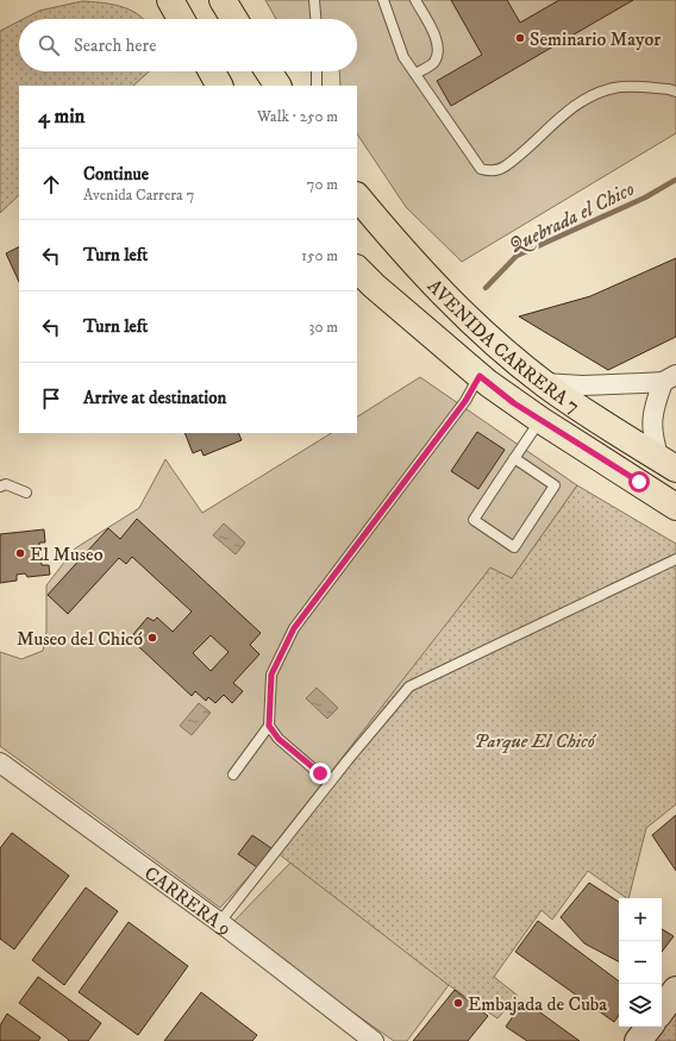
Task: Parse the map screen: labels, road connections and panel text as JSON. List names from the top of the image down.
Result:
{
  "streets": {
    "main road": ["AVENIDA CARRERA 7"],
    "street": ["CARRERA 9"]
  },
  "water": ["Quebrada el Chico"],
  "parks": ["Parque El Chicó"],
  "places": [
    "Seminario Mayor",
    "El Museo",
    "Museo del Chicó",
    "Embajada de Cuba"
  ],
  "page": {
    "search": "Search here",
    "heading": ["4 min", "Walk · 250 m"],
    "list": [
      ["Continue", "Avenida Carrera 7", "70 m"],
      ["Turn left", "150 m"],
      ["Turn left", "30 m"],
      "Arrive at destination"
    ],
    "map_buttons": ["+", "−"]
  }
}
